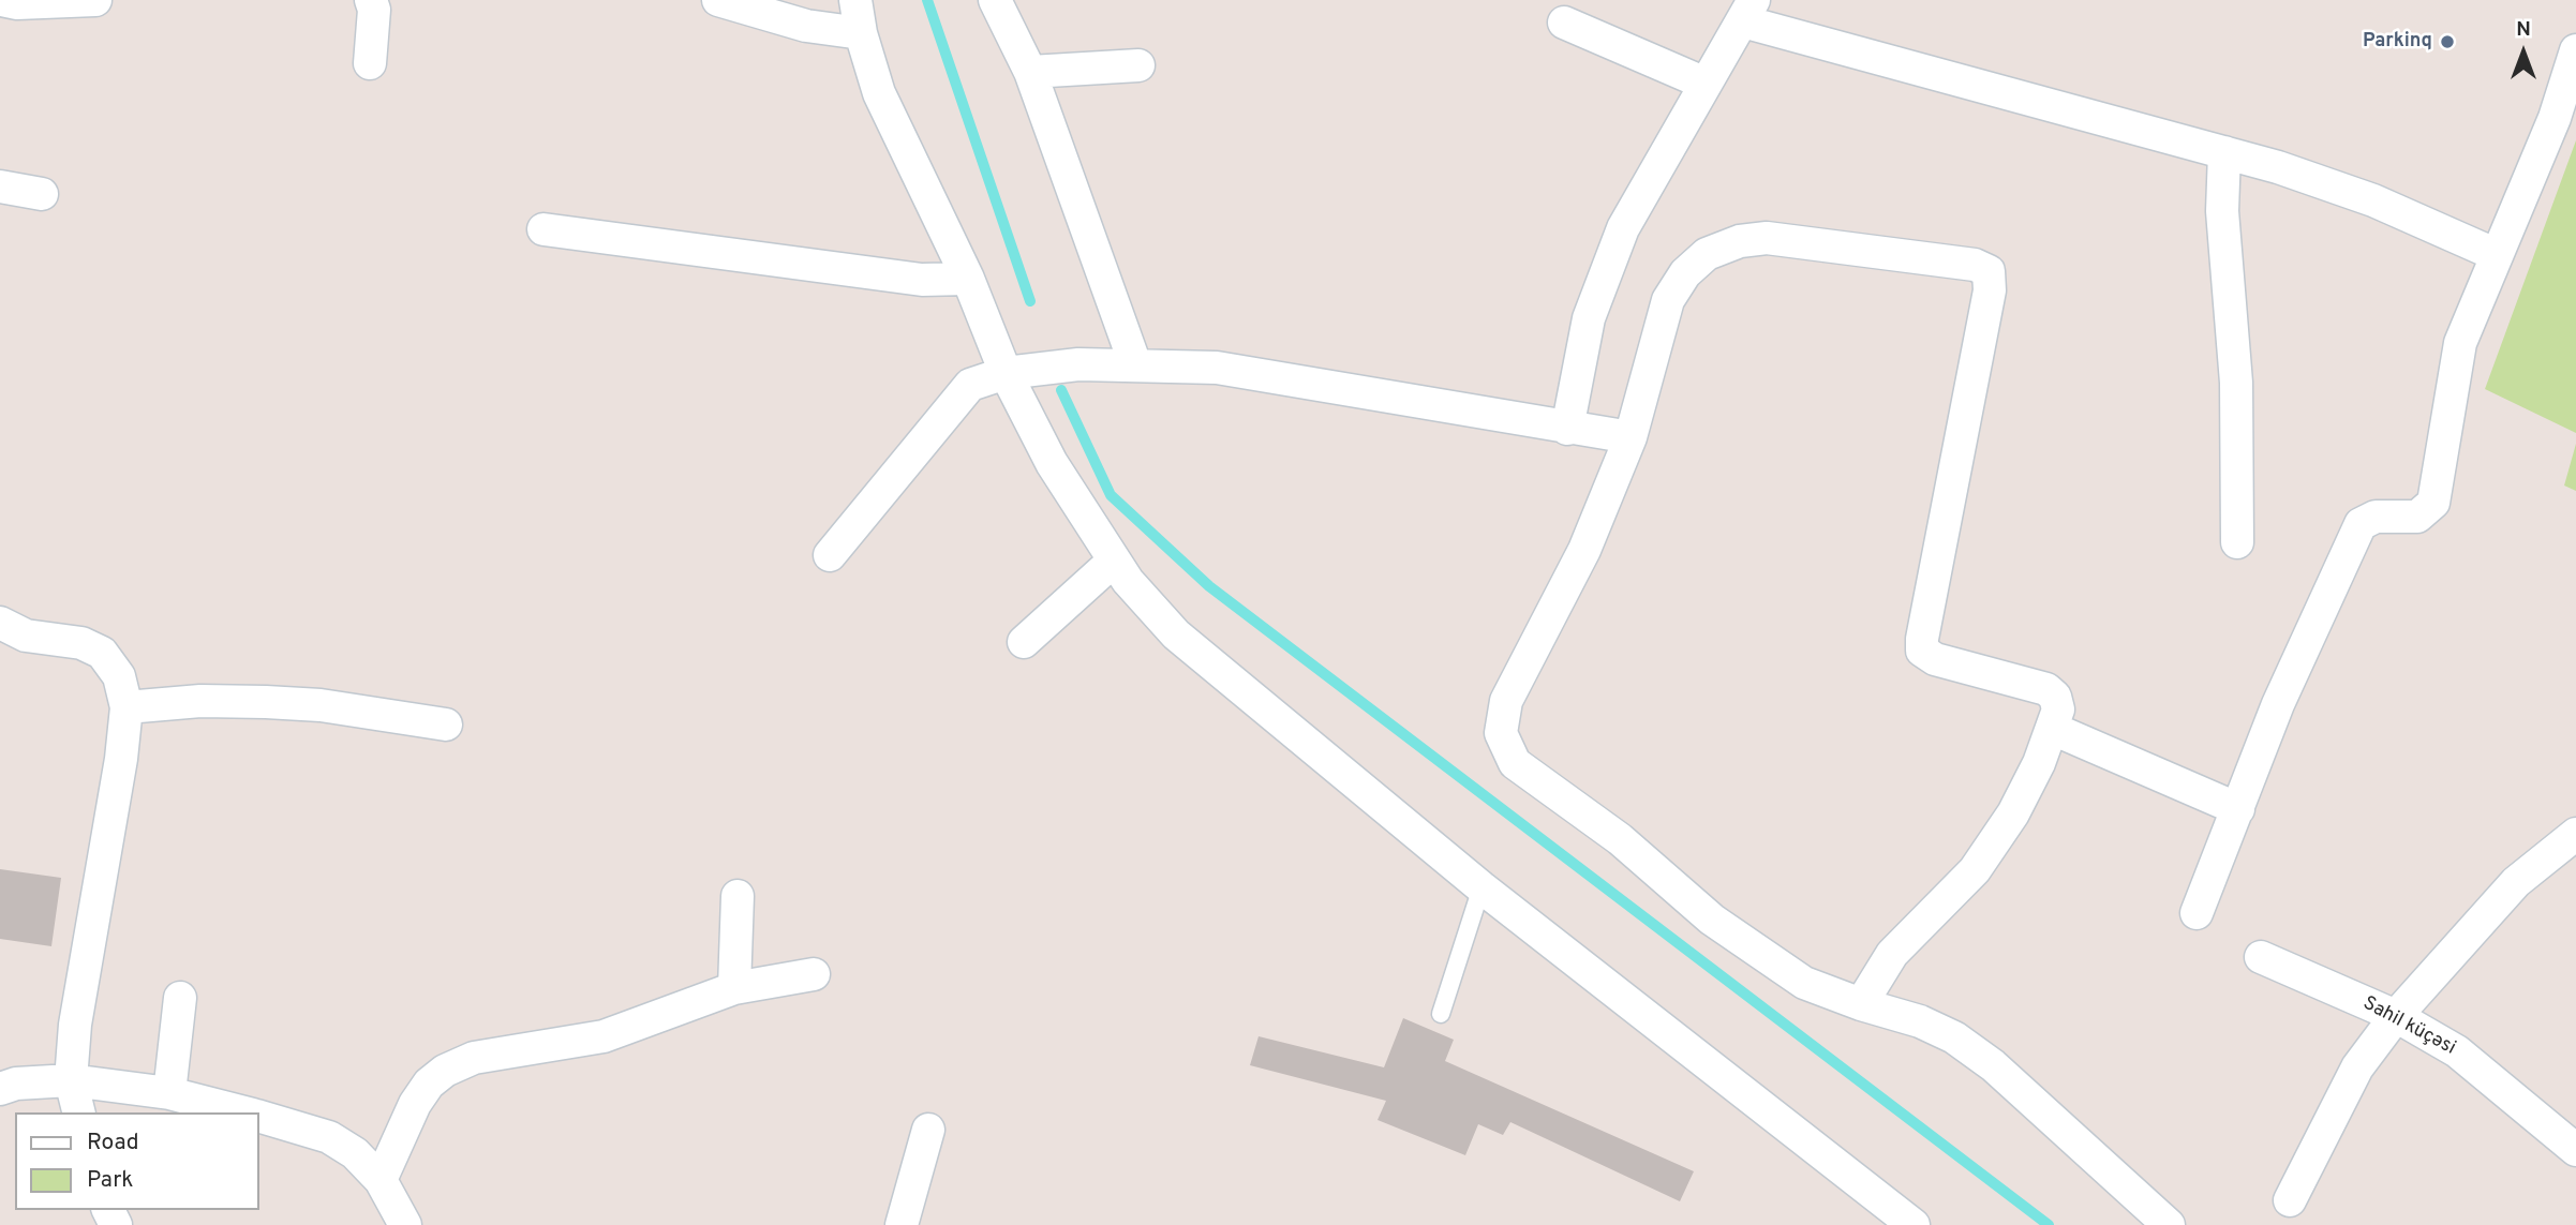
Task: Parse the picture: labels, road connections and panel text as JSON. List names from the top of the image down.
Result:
{
  "streets": {
    "street": ["Sahil küçəsi"]
  },
  "places": ["Parkinq"],
  "legend": ["Road", "Park"],
  "north": "top"
}
